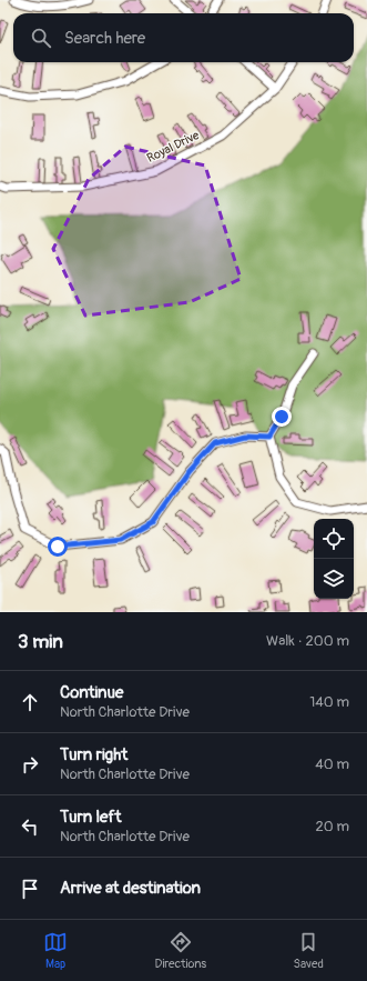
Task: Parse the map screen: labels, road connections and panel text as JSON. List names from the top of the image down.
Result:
{
  "streets": {
    "street": ["Royal Drive"]
  },
  "page": {
    "search": "Search here",
    "heading": ["3 min", "Walk · 200 m"],
    "list": [
      ["Continue", "North Charlotte Drive", "140 m"],
      ["Turn right", "North Charlotte Drive", "40 m"],
      ["Turn left", "North Charlotte Drive", "20 m"],
      "Arrive at destination"
    ],
    "nav": ["Map", "Directions", "Saved"]
  }
}
